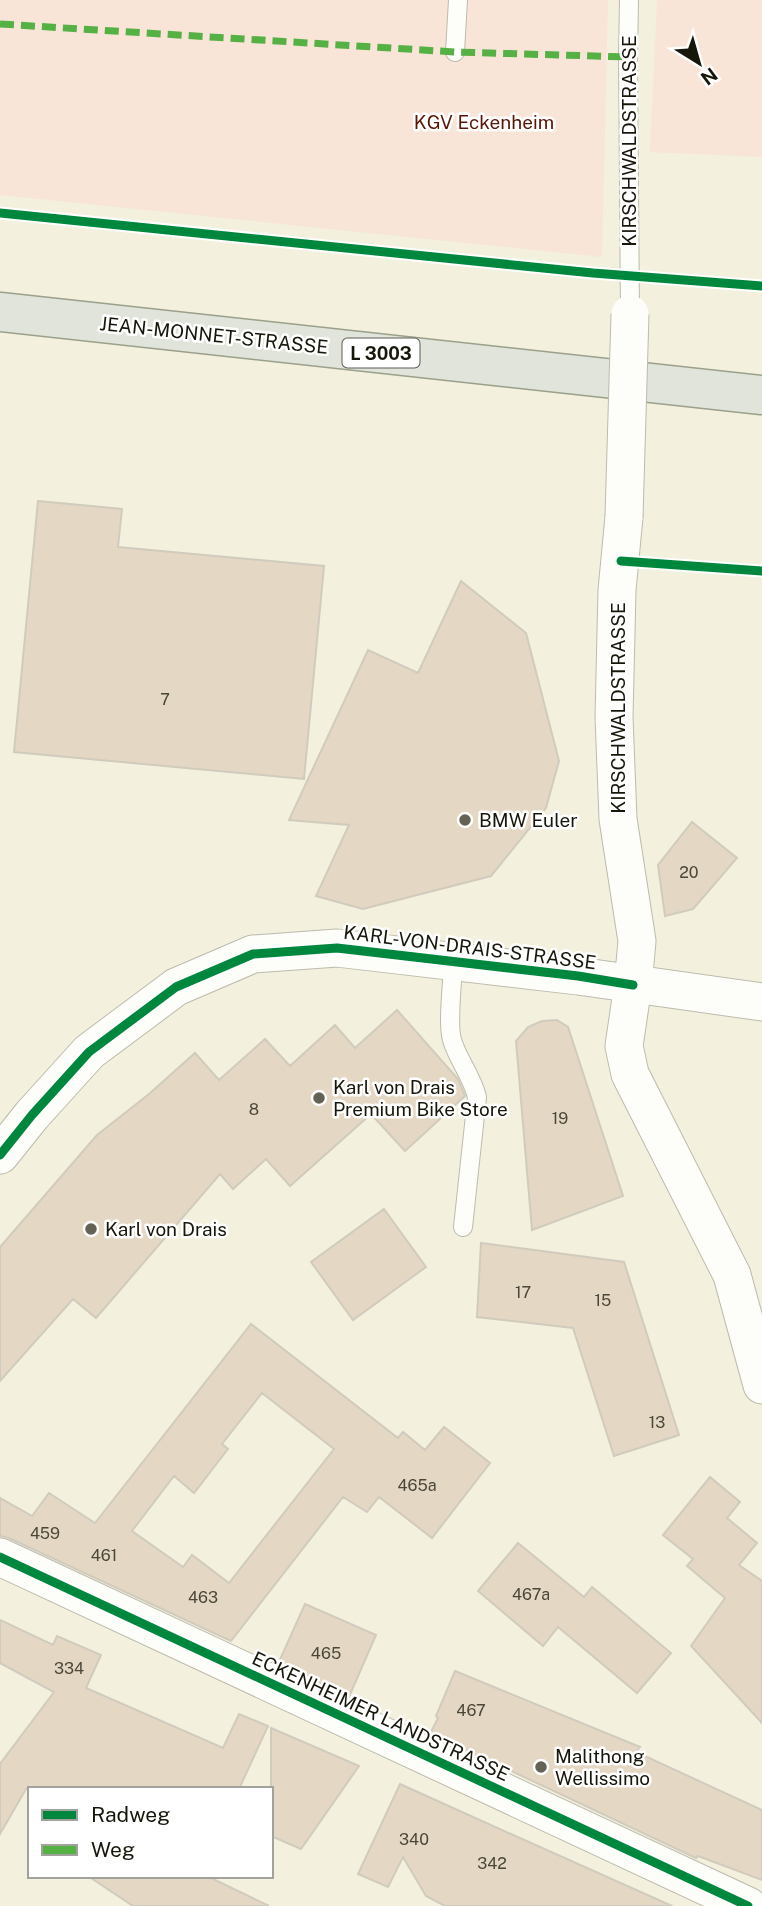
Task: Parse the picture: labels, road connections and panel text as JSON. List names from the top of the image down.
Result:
{
  "streets": {
    "main road": ["JEAN-MONNET-STRASSE", "L 3003"],
    "street": ["KIRSCHWALDSTRASSE", "KARL-VON-DRAIS-STRASSE", "ECKENHEIMER LANDSTRASSE"]
  },
  "crossings": [
    ["KIRSCHWALDSTRASSE", "KARL-VON-DRAIS-STRASSE"]
  ],
  "parks": ["KGV Eckenheim"],
  "places": [
    "BMW Euler",
    "Karl von Drais Premium Bike Store",
    "Karl von Drais",
    "Malithong Wellissimo"
  ],
  "house_numbers": [
    "7",
    "20",
    "8",
    "19",
    "17",
    "15",
    "13",
    "465a",
    "459",
    "461",
    "467a",
    "463",
    "465",
    "334",
    "467",
    "340",
    "342"
  ],
  "legend": ["Radweg", "Weg"],
  "north": "bottom right"
}
